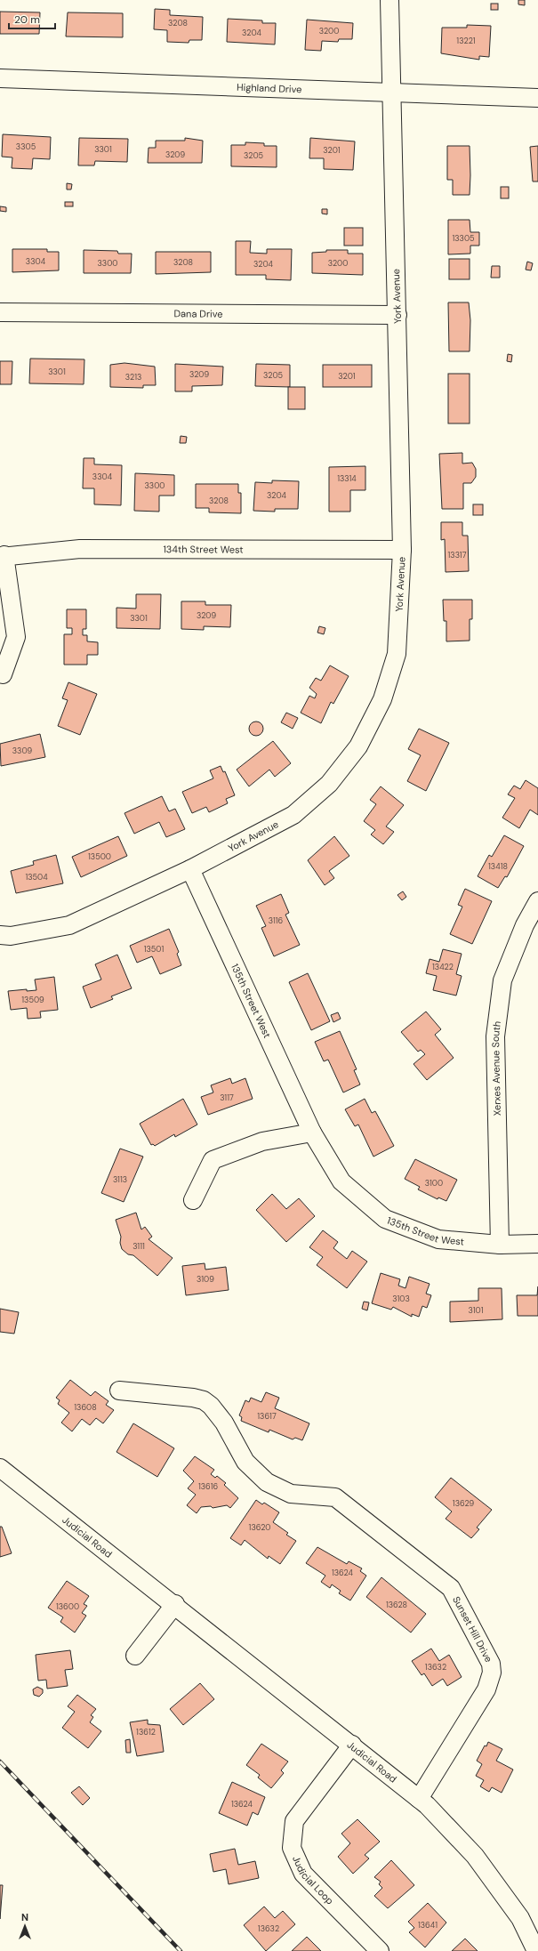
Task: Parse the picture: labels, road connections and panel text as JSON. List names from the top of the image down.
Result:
{
  "streets": {
    "street": [
      "Highland Drive",
      "York Avenue",
      "Dana Drive",
      "134th Street West",
      "135th Street West",
      "Xerxes Avenue South",
      "Judicial Road",
      "Sunset Hill Drive",
      "Judicial Loop"
    ]
  },
  "crossings": [
    ["Highland Drive", "York Avenue"],
    ["York Avenue", "Dana Drive"],
    ["York Avenue", "134th Street West"],
    ["York Avenue", "135th Street West"],
    ["135th Street West", "Xerxes Avenue South"],
    ["Judicial Road", "Sunset Hill Drive"],
    ["Judicial Road", "Judicial Loop"]
  ],
  "house_numbers": [
    "3208",
    "3200",
    "3204",
    "13221",
    "3305",
    "3301",
    "3201",
    "3209",
    "3205",
    "13305",
    "3304",
    "3208",
    "3300",
    "3200",
    "3204",
    "3301",
    "3209",
    "3205",
    "3201",
    "3213",
    "3304",
    "13314",
    "3300",
    "3204",
    "3208",
    "13317",
    "3209",
    "3301",
    "3309",
    "13500",
    "13418",
    "13504",
    "3116",
    "13501",
    "13422",
    "13509",
    "3117",
    "3113",
    "3100",
    "3111",
    "3109",
    "3103",
    "3101",
    "13608",
    "13617",
    "13616",
    "13629",
    "13620",
    "13624",
    "13628",
    "13600",
    "13632",
    "13612",
    "13624",
    "13641",
    "13632"
  ],
  "scale_bar": "20 m",
  "north": "top"
}
